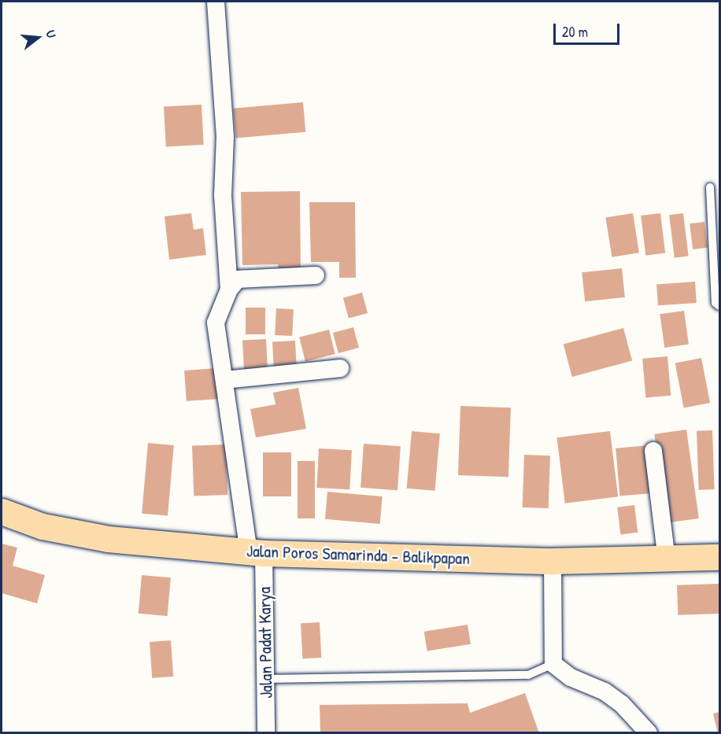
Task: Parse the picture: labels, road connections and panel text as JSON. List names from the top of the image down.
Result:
{
  "streets": {
    "highway": ["Jalan Poros Samarinda - Balikpapan"],
    "street": ["Jalan Padat Karya"]
  },
  "crossings": [
    ["Jalan Poros Samarinda - Balikpapan", "Jalan Padat Karya"]
  ],
  "scale_bar": "20 m",
  "north": "right"
}
